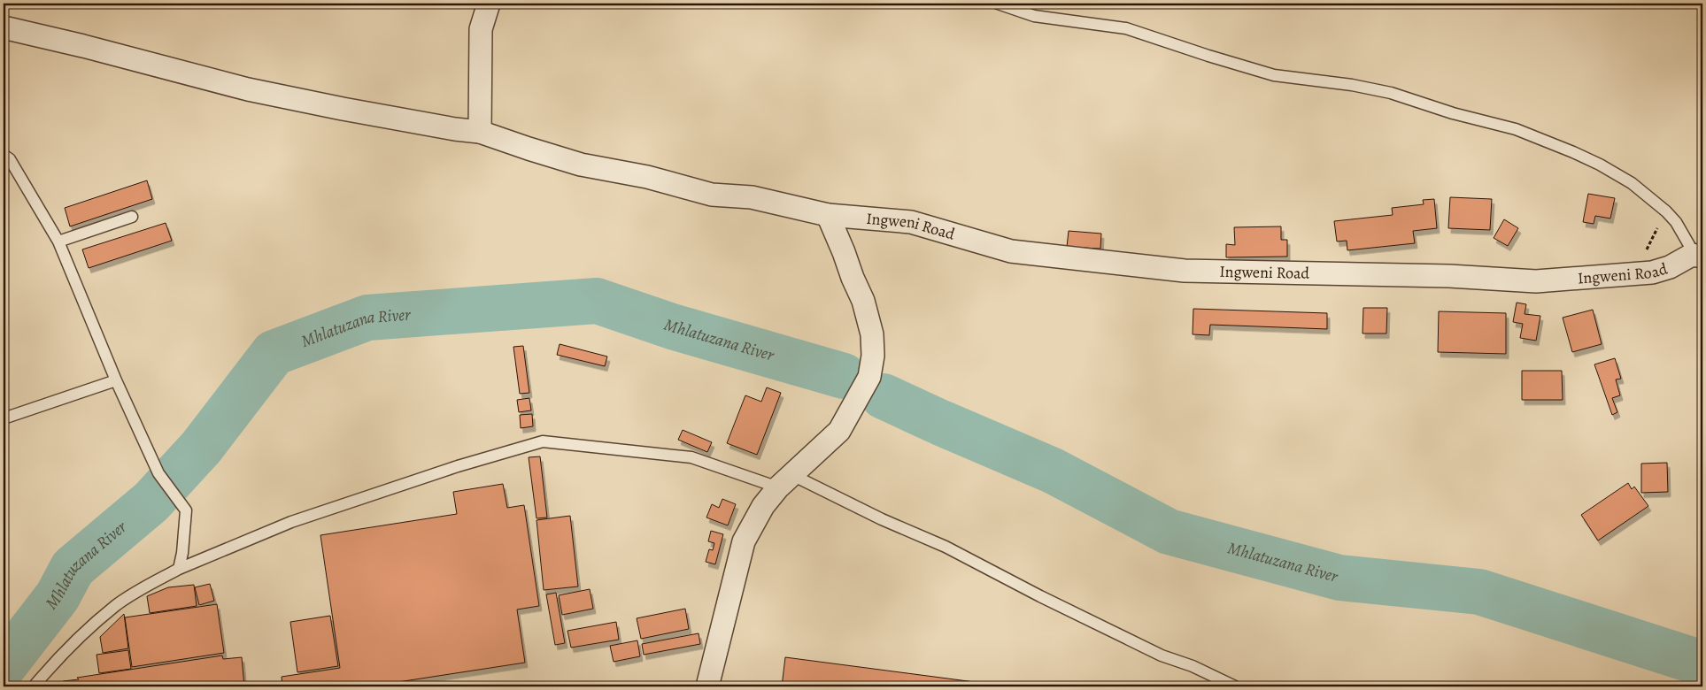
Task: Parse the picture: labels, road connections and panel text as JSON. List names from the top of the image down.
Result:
{
  "streets": {
    "street": ["Ingweni Road"]
  },
  "water": ["Mhlatuzana River"]
}
